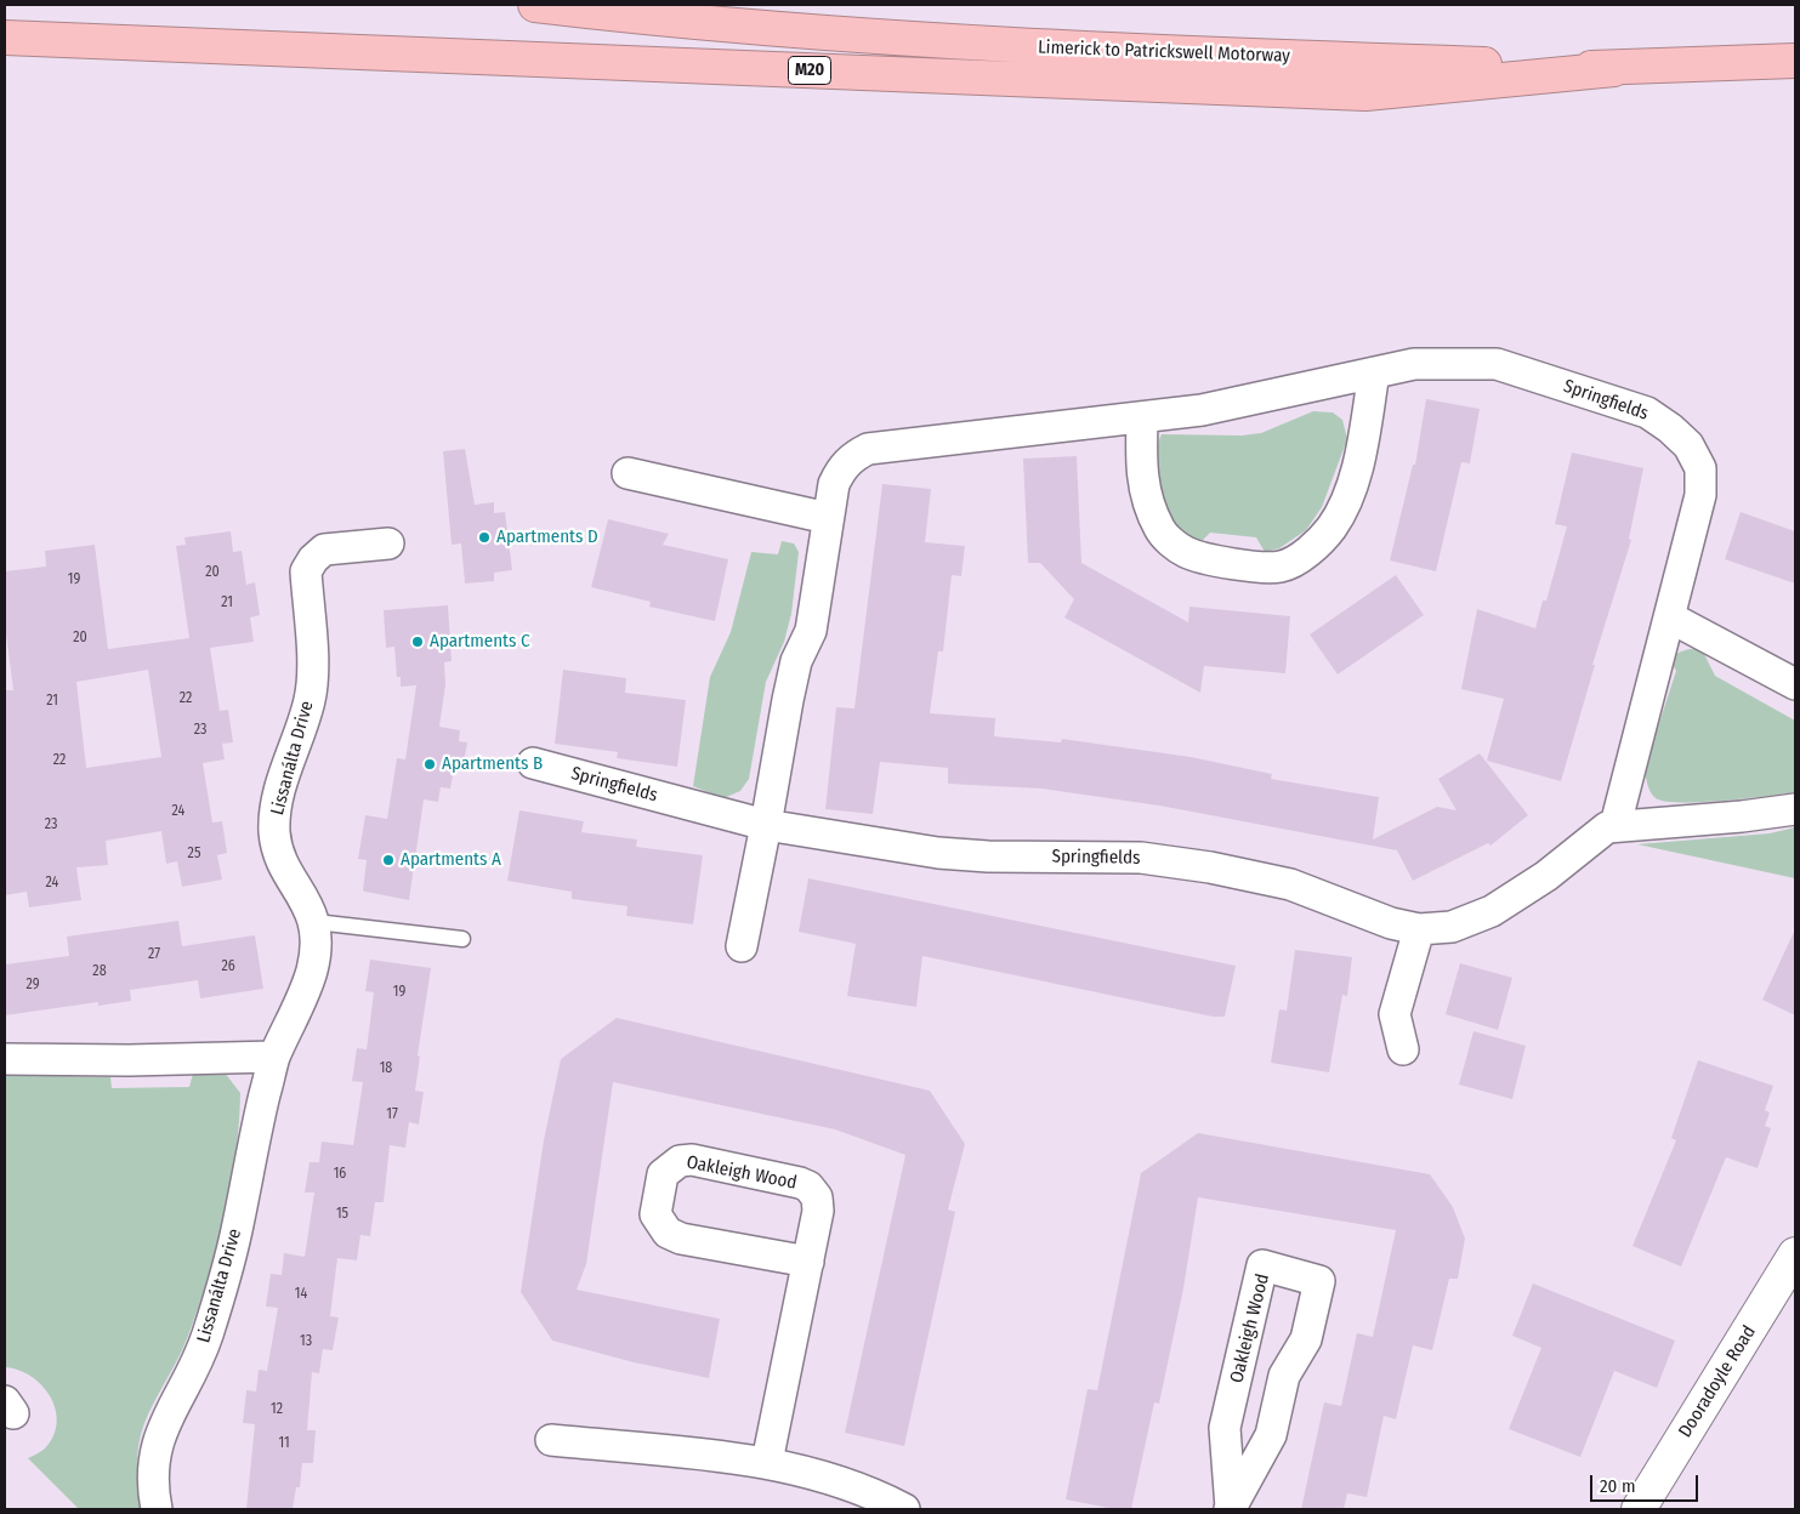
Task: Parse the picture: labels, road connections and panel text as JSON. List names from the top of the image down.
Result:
{
  "streets": {
    "highway": ["Limerick to Patrickswell Motorway", "M20"],
    "street": [
      "Springfields",
      "Lissanálta Drive",
      "Oakleigh Wood",
      "Dooradoyle Road"
    ]
  },
  "crossings": [
    ["Limerick to Patrickswell Motorway", "M20"]
  ],
  "places": [
    "Apartments D",
    "Apartments C",
    "Apartments B",
    "Apartments A"
  ],
  "house_numbers": [
    "20",
    "19",
    "21",
    "20",
    "22",
    "21",
    "23",
    "22",
    "24",
    "23",
    "25",
    "24",
    "27",
    "26",
    "28",
    "29",
    "19",
    "18",
    "17",
    "16",
    "15",
    "14",
    "13",
    "12",
    "11"
  ],
  "scale_bar": "20 m"
}
